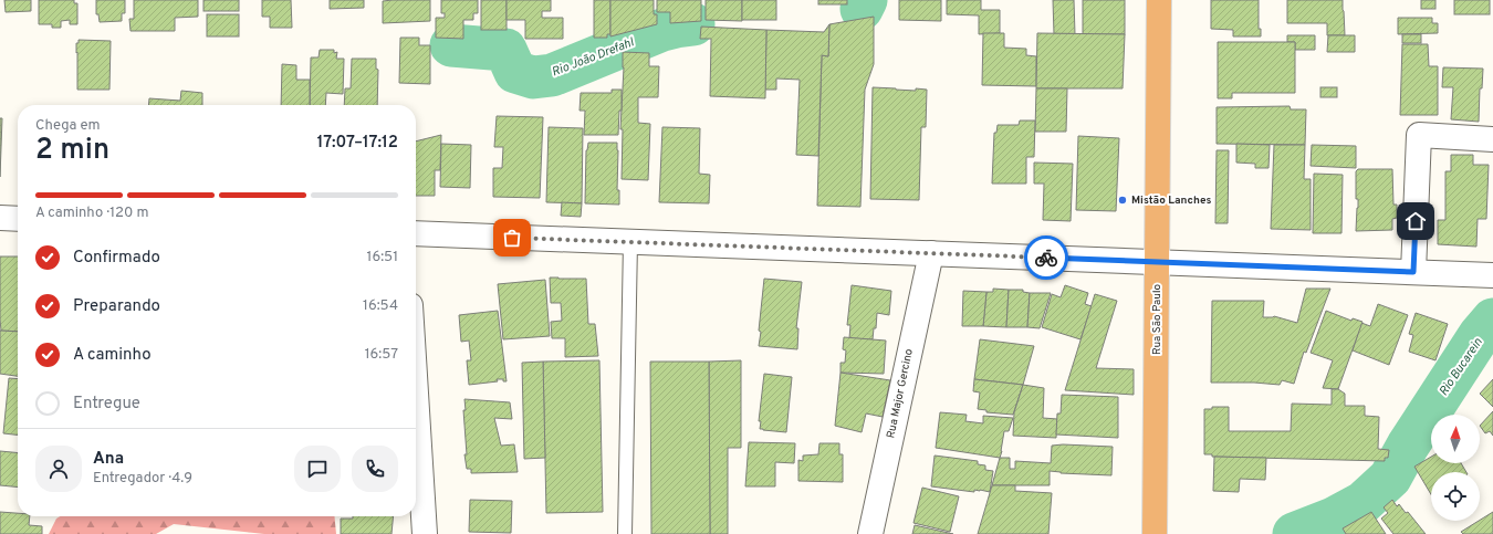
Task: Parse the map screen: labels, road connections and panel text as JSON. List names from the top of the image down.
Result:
{
  "streets": {
    "main road": ["Rua São Paulo"],
    "street": ["Rua Major Gercino"]
  },
  "water": ["Rio João Drefahl", "Rio Bucarein"],
  "places": ["Mistão Lanches"],
  "north": "top",
  "page": {
    "heading": ["2 min", "Chega em", "17:07–17:12"],
    "panel": ["Ana", "Entregador · 4.9"],
    "bar": "A caminho · 120 m",
    "list": [
      ["Confirmado", "16:51"],
      ["Preparando", "16:54"],
      ["A caminho", "16:57"],
      "Entregue"
    ]
  }
}
